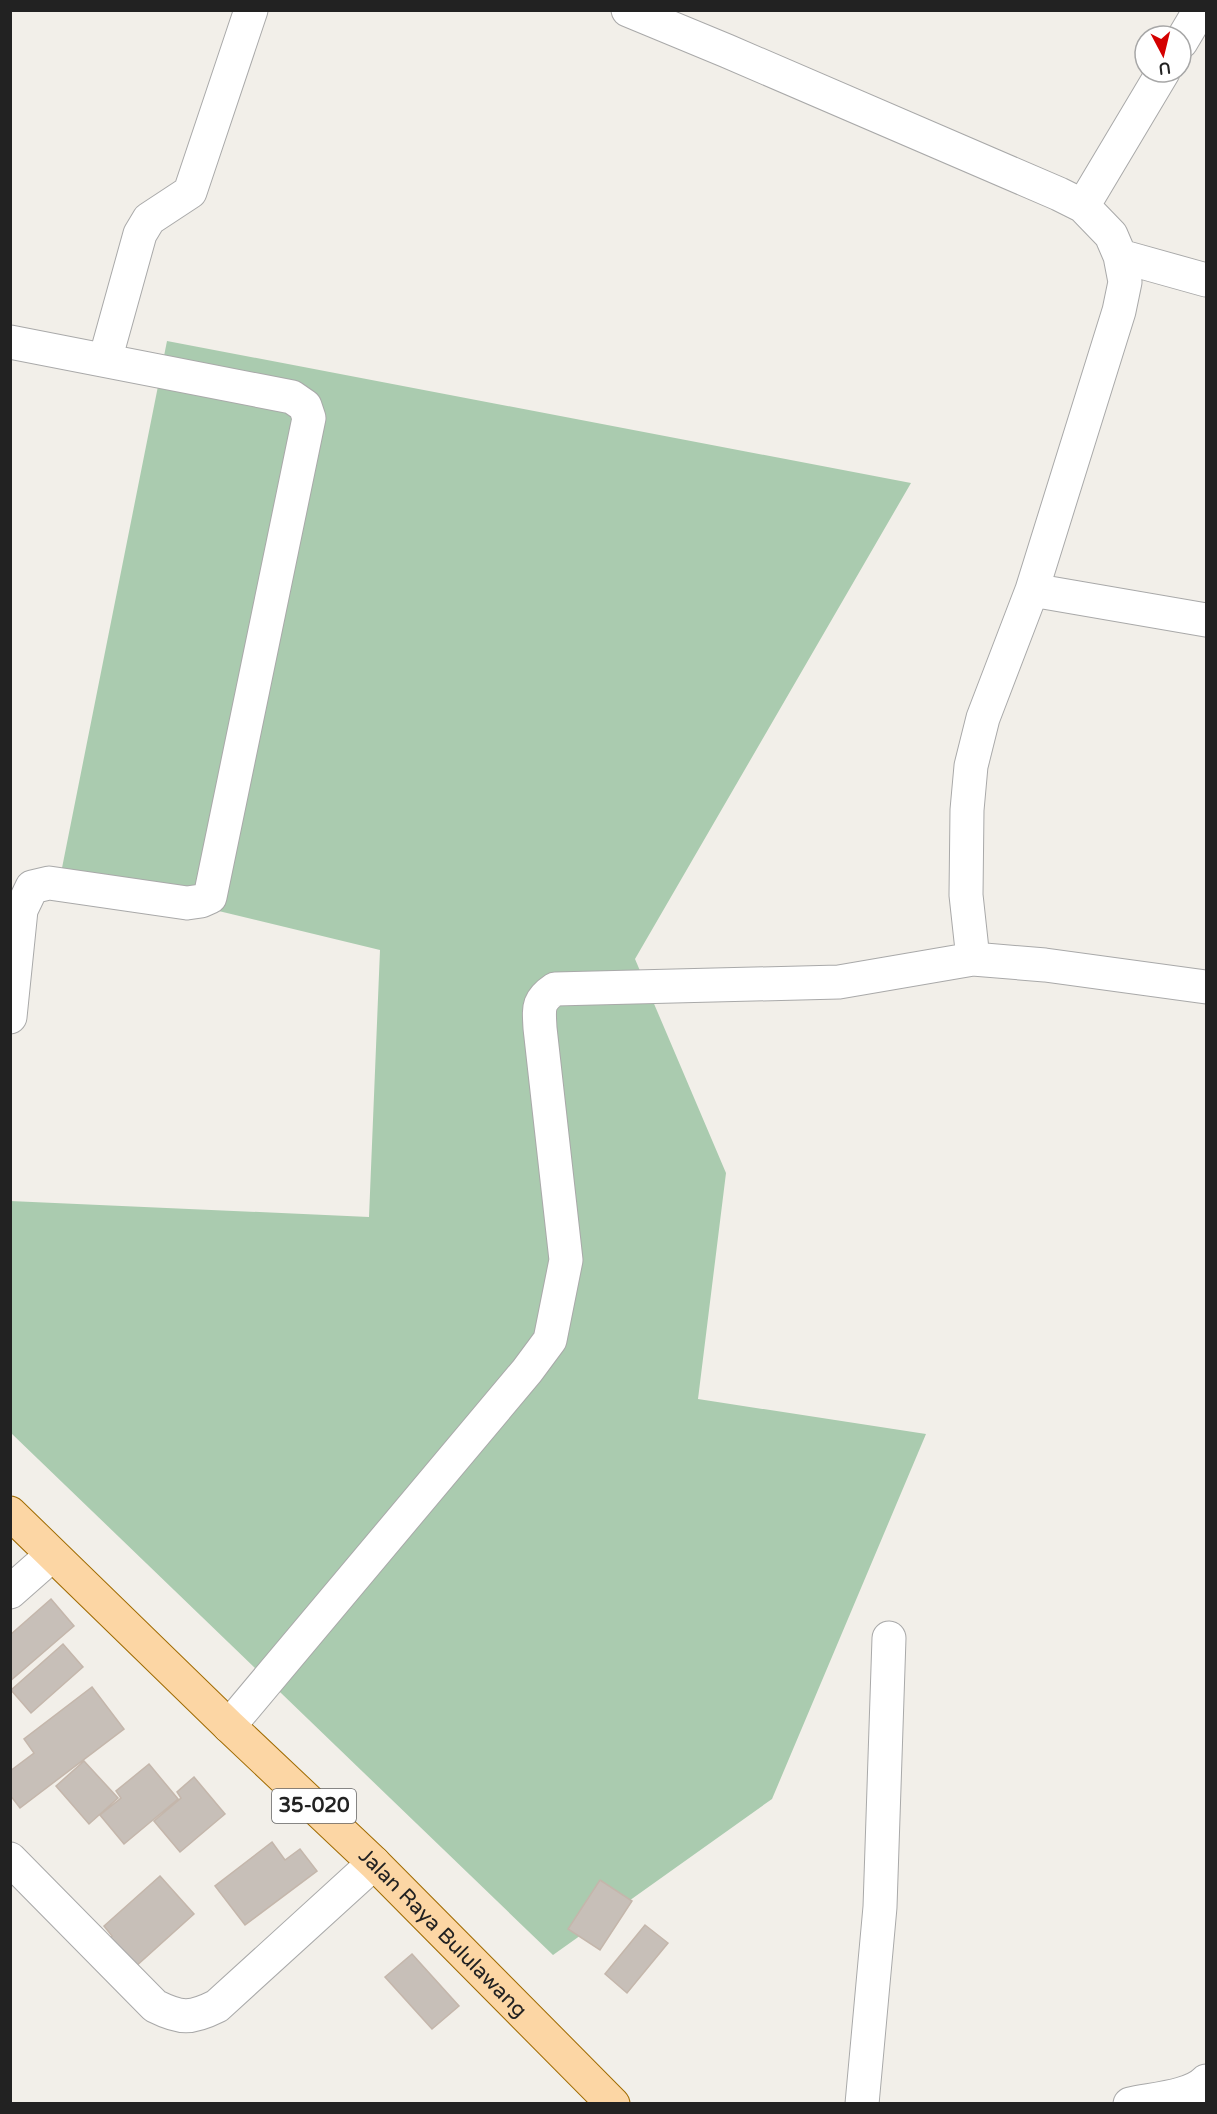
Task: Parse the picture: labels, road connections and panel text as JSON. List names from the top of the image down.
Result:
{
  "streets": {
    "main road": ["35-020", "Jalan Raya Bululawang"]
  },
  "north": "bottom"
}
